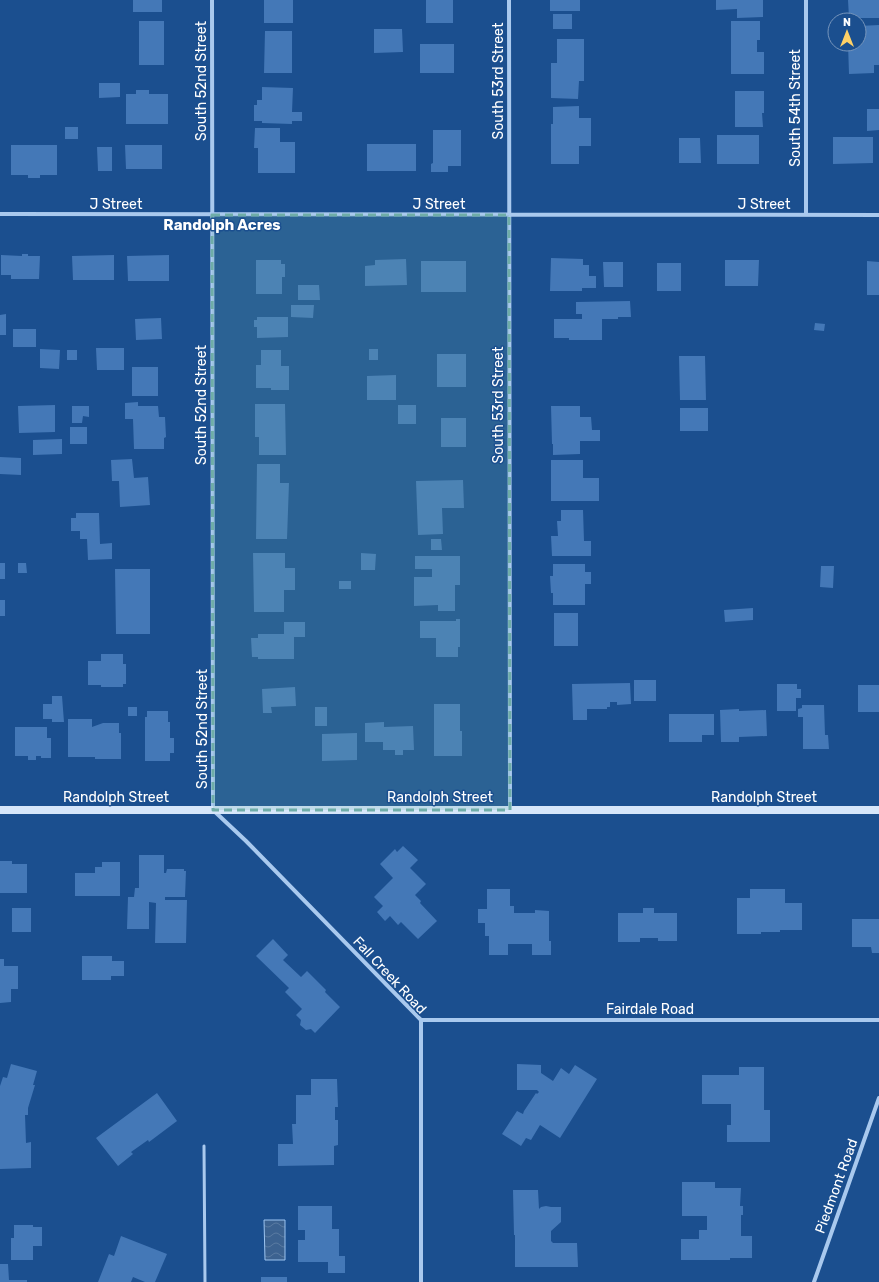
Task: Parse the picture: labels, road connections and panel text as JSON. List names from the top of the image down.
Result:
{
  "streets": {
    "main road": ["Randolph Street"],
    "street": [
      "South 52nd Street",
      "South 53rd Street",
      "South 54th Street",
      "J Street",
      "Fall Creek Road",
      "Fairdale Road",
      "Piedmont Road"
    ]
  },
  "crossings": [
    ["South 52nd Street", "J Street"],
    ["South 52nd Street", "Randolph Street"],
    ["South 52nd Street", "Fall Creek Road"],
    ["South 53rd Street", "J Street"],
    ["South 53rd Street", "Randolph Street"],
    ["South 54th Street", "J Street"],
    ["Randolph Street", "Fall Creek Road"],
    ["Fall Creek Road", "Fairdale Road"]
  ],
  "districts": ["Randolph Acres"],
  "north": "top"
}
